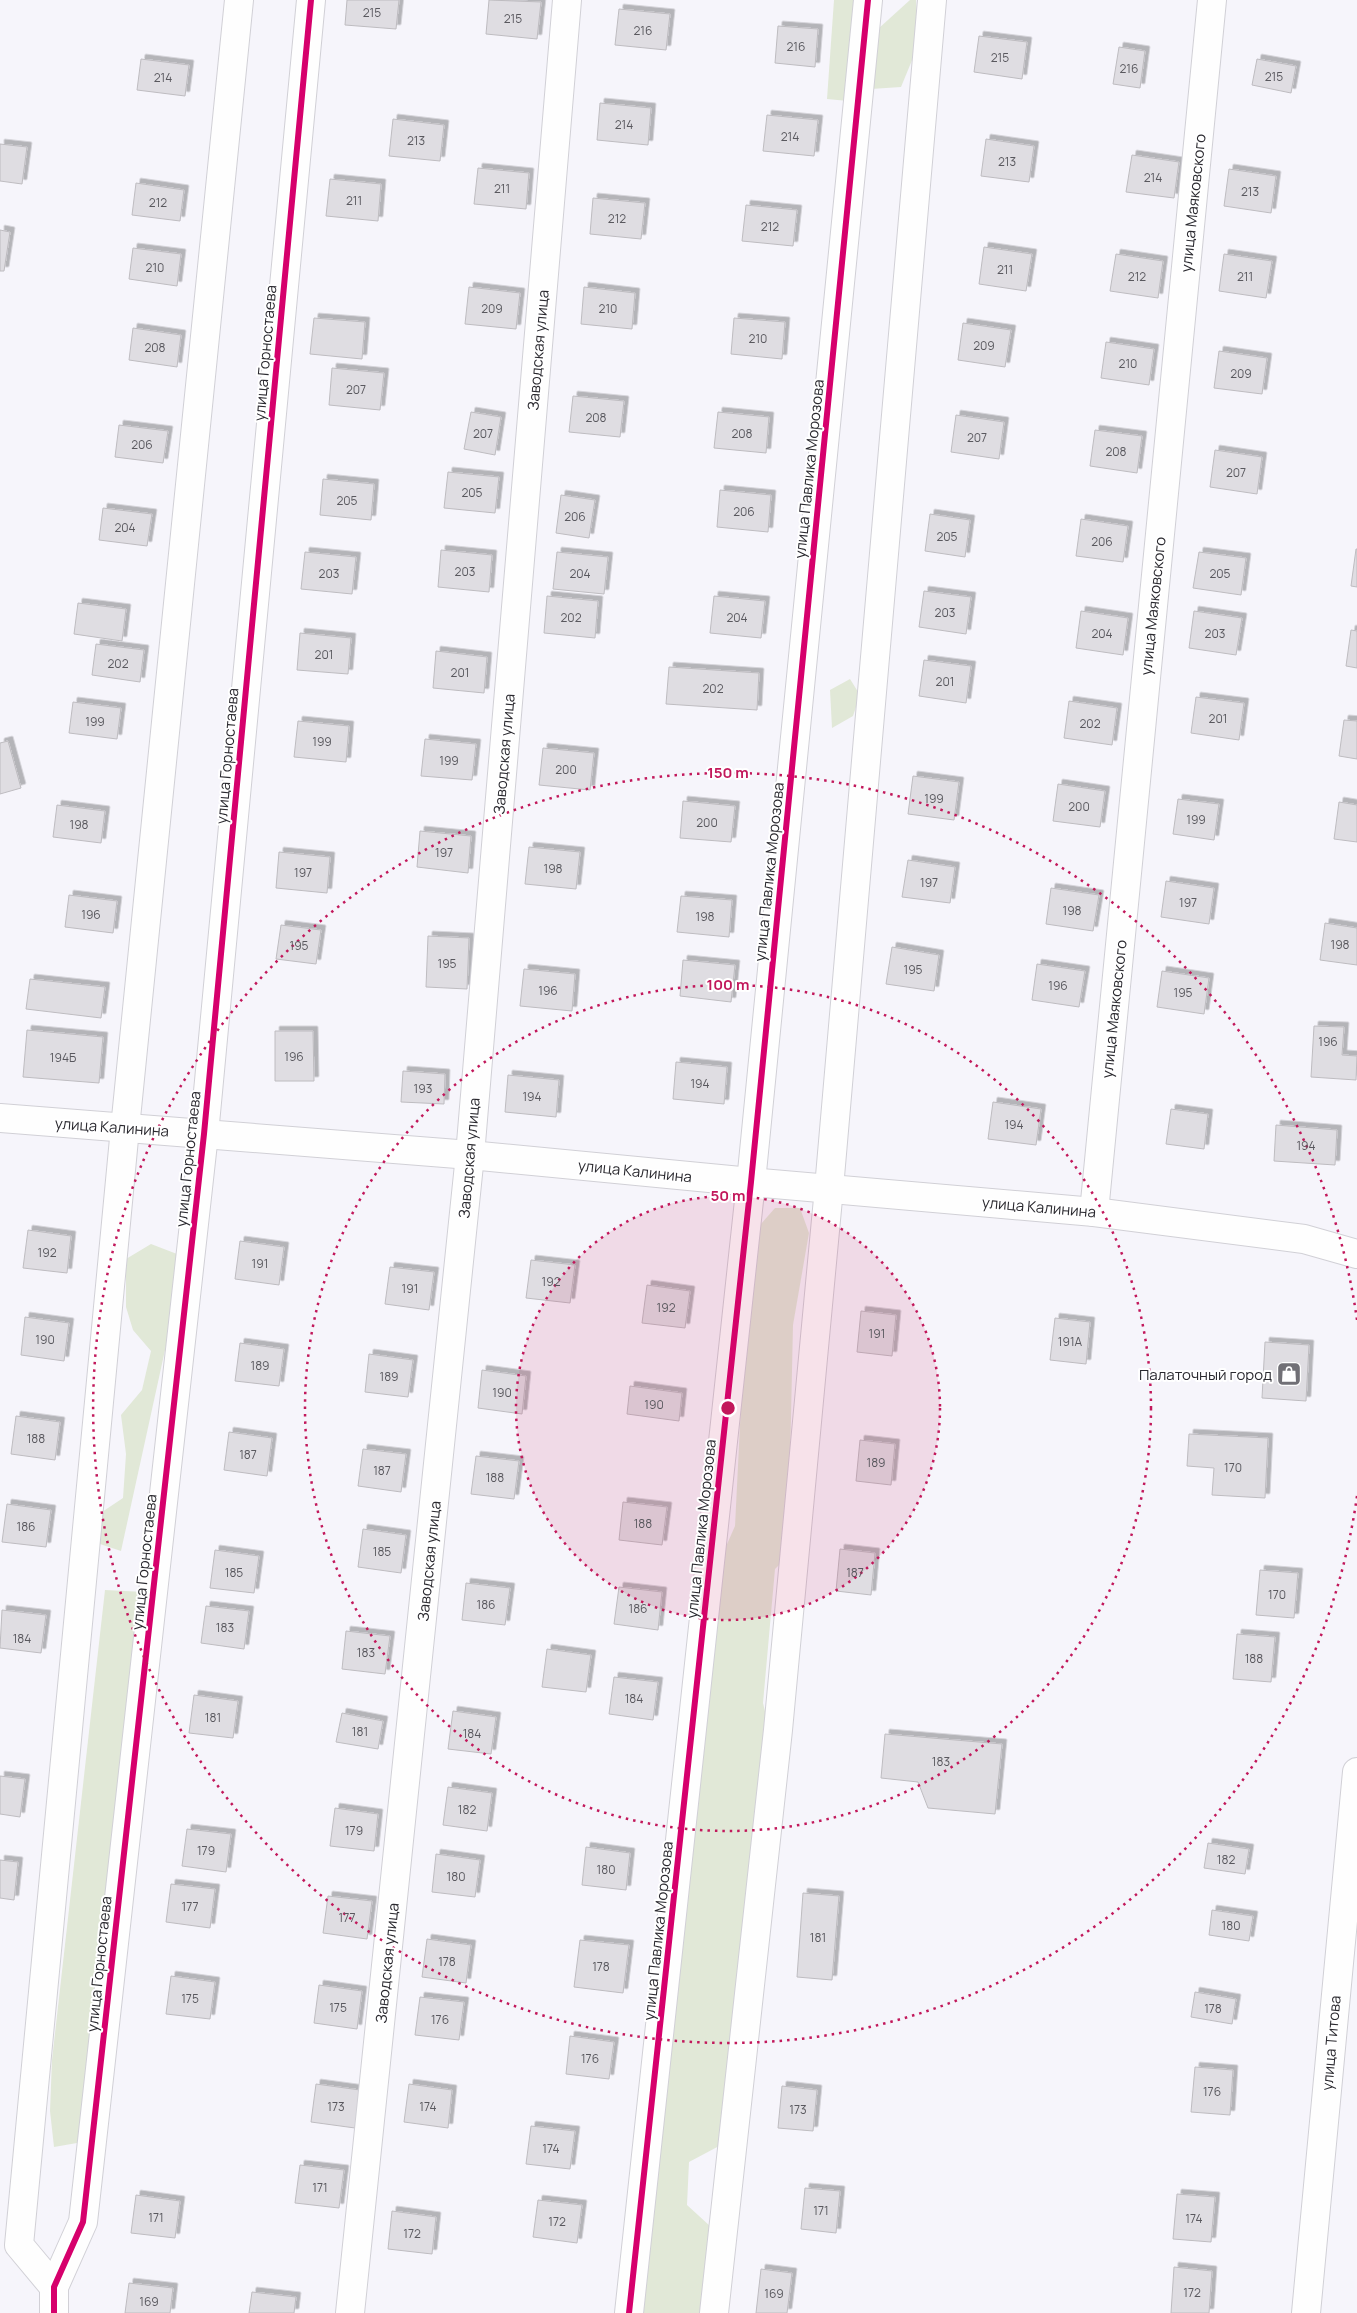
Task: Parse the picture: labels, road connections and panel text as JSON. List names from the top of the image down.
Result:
{
  "streets": {
    "street": [
      "улица Маяковского",
      "Заводская улица",
      "улица Горностаева",
      "улица Павлика Морозова",
      "улица Калинина",
      "улица Титова"
    ]
  },
  "crossings": [
    ["улица Маяковского", "улица Калинина"],
    ["Заводская улица", "улица Калинина"],
    ["улица Горностаева", "улица Калинина"],
    ["улица Павлика Морозова", "улица Калинина"]
  ],
  "places": {
    "shop": ["Палаточный город"]
  },
  "house_numbers": [
    "215",
    "215",
    "216",
    "216",
    "215",
    "216",
    "215",
    "214",
    "214",
    "214",
    "213",
    "213",
    "214",
    "211",
    "213",
    "211",
    "212",
    "212",
    "212",
    "210",
    "211",
    "212",
    "211",
    "209",
    "210",
    "210",
    "209",
    "208",
    "210",
    "209",
    "207",
    "208",
    "207",
    "208",
    "207",
    "206",
    "208",
    "207",
    "205",
    "205",
    "206",
    "206",
    "204",
    "205",
    "206",
    "203",
    "203",
    "204",
    "205",
    "203",
    "202",
    "204",
    "204",
    "203",
    "201",
    "202",
    "201",
    "201",
    "202",
    "201",
    "199",
    "202",
    "199",
    "199",
    "200",
    "199",
    "200",
    "199",
    "200",
    "198",
    "197",
    "198",
    "197",
    "197",
    "197",
    "198",
    "196",
    "198",
    "198",
    "195",
    "195",
    "195",
    "196",
    "196",
    "195",
    "196",
    "196",
    "194Б",
    "194",
    "193",
    "194",
    "194",
    "194",
    "192",
    "191",
    "192",
    "191",
    "192",
    "191",
    "190",
    "191А",
    "189",
    "189",
    "190",
    "190",
    "188",
    "187",
    "189",
    "170",
    "187",
    "188",
    "188",
    "186",
    "185",
    "185",
    "187",
    "170",
    "186",
    "186",
    "183",
    "184",
    "183",
    "188",
    "184",
    "181",
    "181",
    "184",
    "183",
    "182",
    "179",
    "179",
    "182",
    "180",
    "180",
    "177",
    "177",
    "180",
    "181",
    "178",
    "178",
    "175",
    "175",
    "178",
    "176",
    "176",
    "176",
    "173",
    "174",
    "173",
    "174",
    "171",
    "171",
    "171",
    "174",
    "172",
    "172",
    "172",
    "169",
    "169"
  ],
  "rings": ["150 m", "100 m", "50 m"]
}
